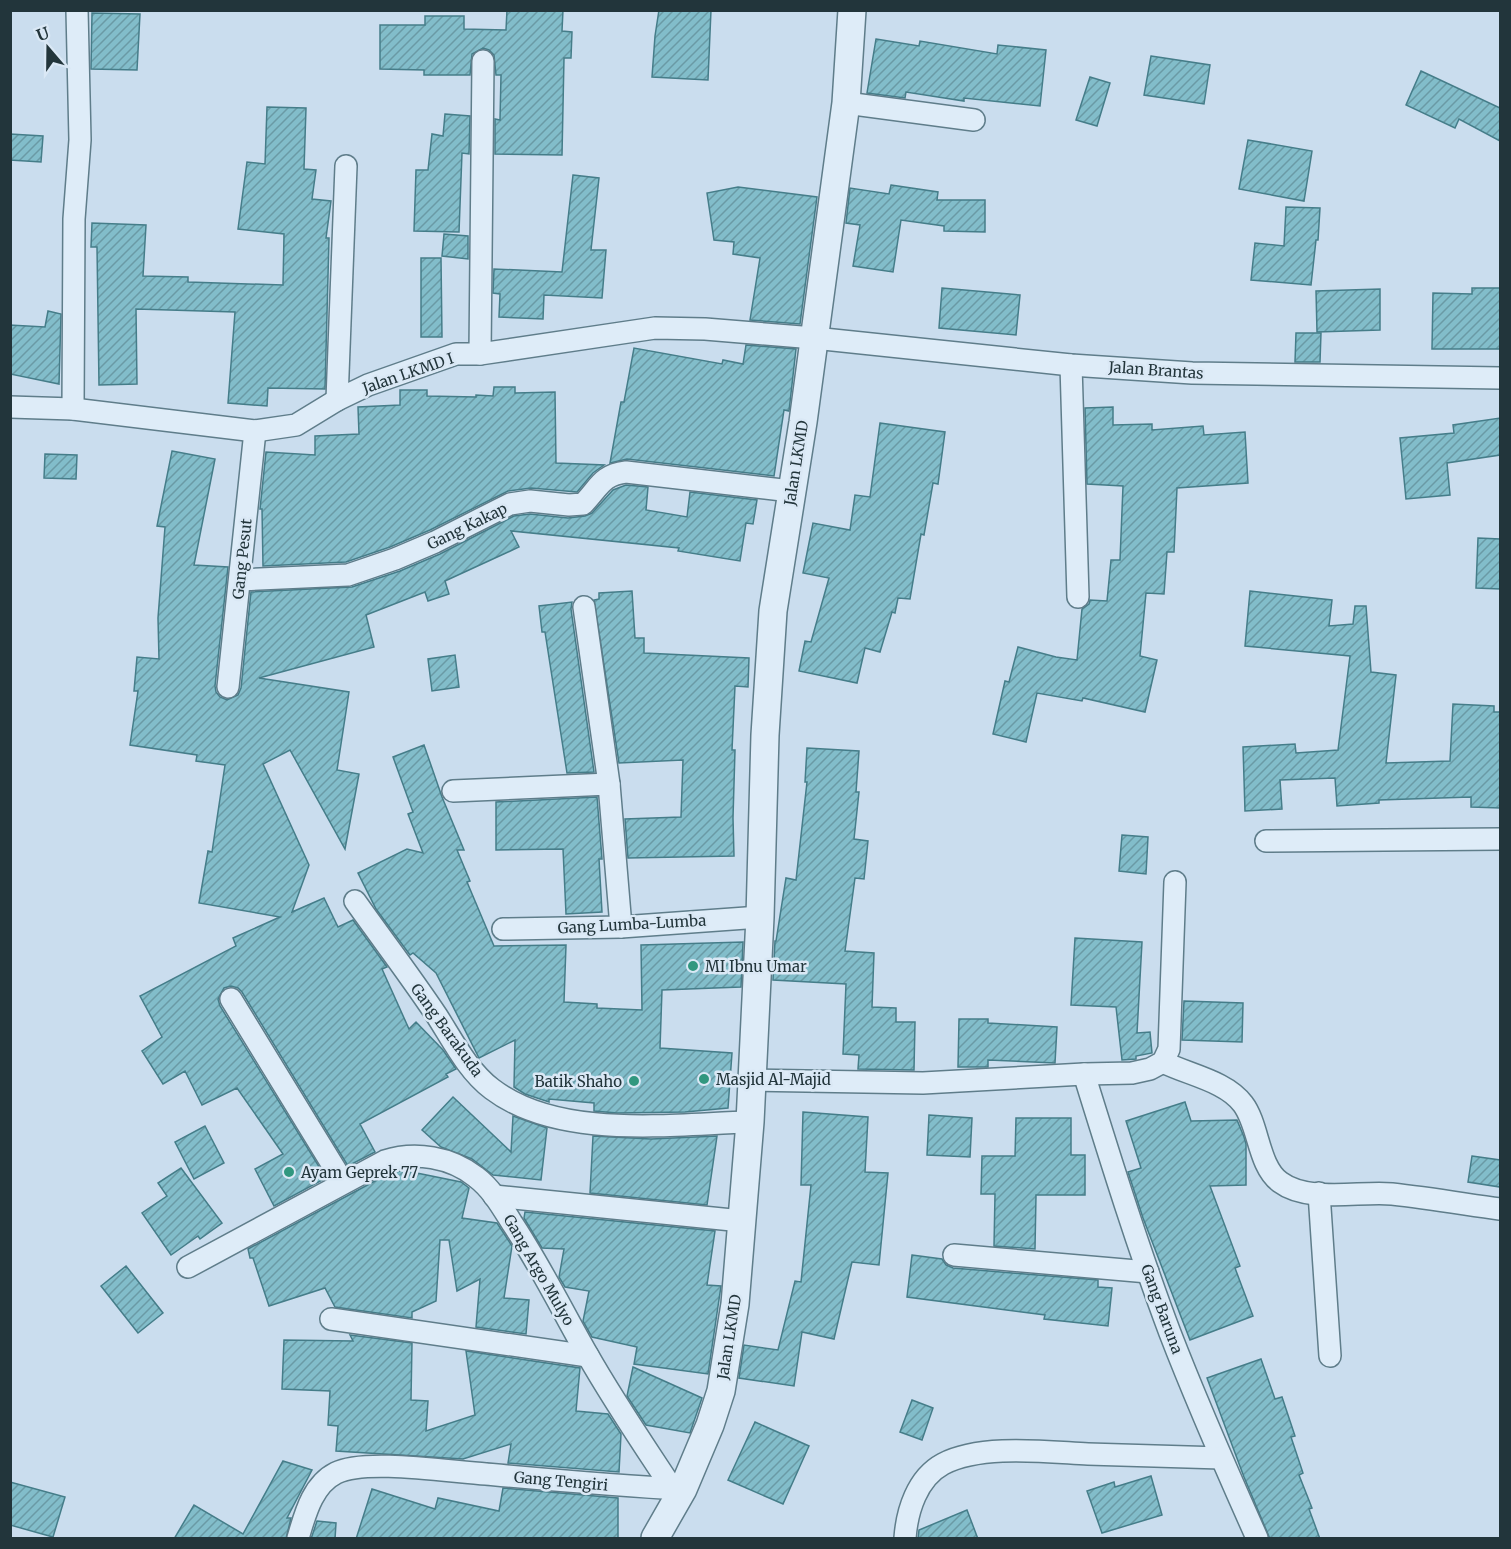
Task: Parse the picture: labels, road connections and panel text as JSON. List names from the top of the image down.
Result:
{
  "streets": {
    "street": [
      "Jalan Brantas",
      "Jalan LKMD I",
      "Jalan LKMD",
      "Gang Kakap",
      "Gang Pesut",
      "Gang Lumba-Lumba",
      "Gang Barakuda",
      "Gang Argo Mulyo",
      "Gang Baruna",
      "Gang Tengiri"
    ]
  },
  "crossings": [
    ["Jalan Brantas", "Jalan LKMD I"],
    ["Jalan Brantas", "Jalan LKMD"],
    ["Jalan LKMD I", "Jalan LKMD"],
    ["Jalan LKMD I", "Gang Pesut"],
    ["Jalan LKMD", "Gang Kakap"],
    ["Jalan LKMD", "Gang Lumba-Lumba"],
    ["Jalan LKMD", "Gang Barakuda"],
    ["Jalan LKMD", "Gang Argo Mulyo"],
    ["Jalan LKMD", "Gang Tengiri"],
    ["Gang Kakap", "Gang Pesut"],
    ["Gang Argo Mulyo", "Gang Tengiri"]
  ],
  "places": [
    "MI Ibnu Umar",
    "Masjid Al-Majid",
    "Batik Shaho",
    "Ayam Geprek 77"
  ],
  "north": "top"
}
